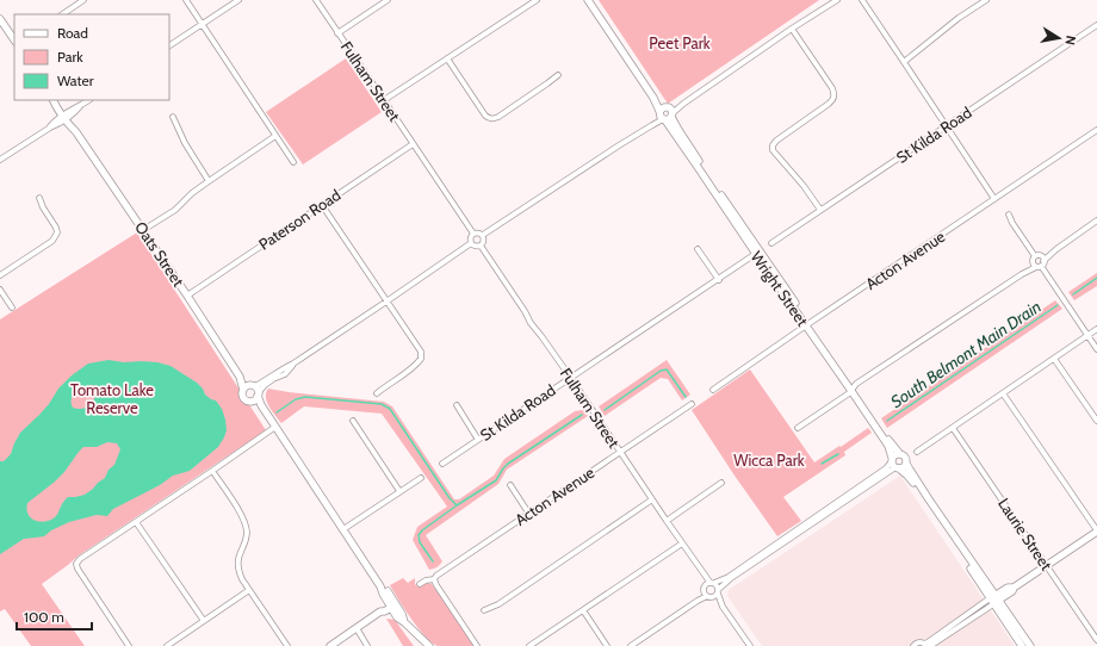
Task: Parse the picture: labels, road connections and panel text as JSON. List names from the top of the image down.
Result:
{
  "streets": {
    "street": [
      "Fulham Street",
      "St Kilda Road",
      "Paterson Road",
      "Oats Street",
      "Acton Avenue",
      "Wright Street",
      "Laurie Street"
    ]
  },
  "crossings": [
    ["Fulham Street", "St Kilda Road"],
    ["Fulham Street", "Paterson Road"],
    ["Fulham Street", "Acton Avenue"],
    ["St Kilda Road", "Wright Street"],
    ["Paterson Road", "Oats Street"],
    ["Acton Avenue", "Wright Street"]
  ],
  "water": ["South Belmont Main Drain"],
  "parks": ["Peet Park", "Tomato Lake Reserve", "Wicca Park"],
  "legend": ["Road", "Park", "Water"],
  "scale_bar": "100 m",
  "north": "right"
}
